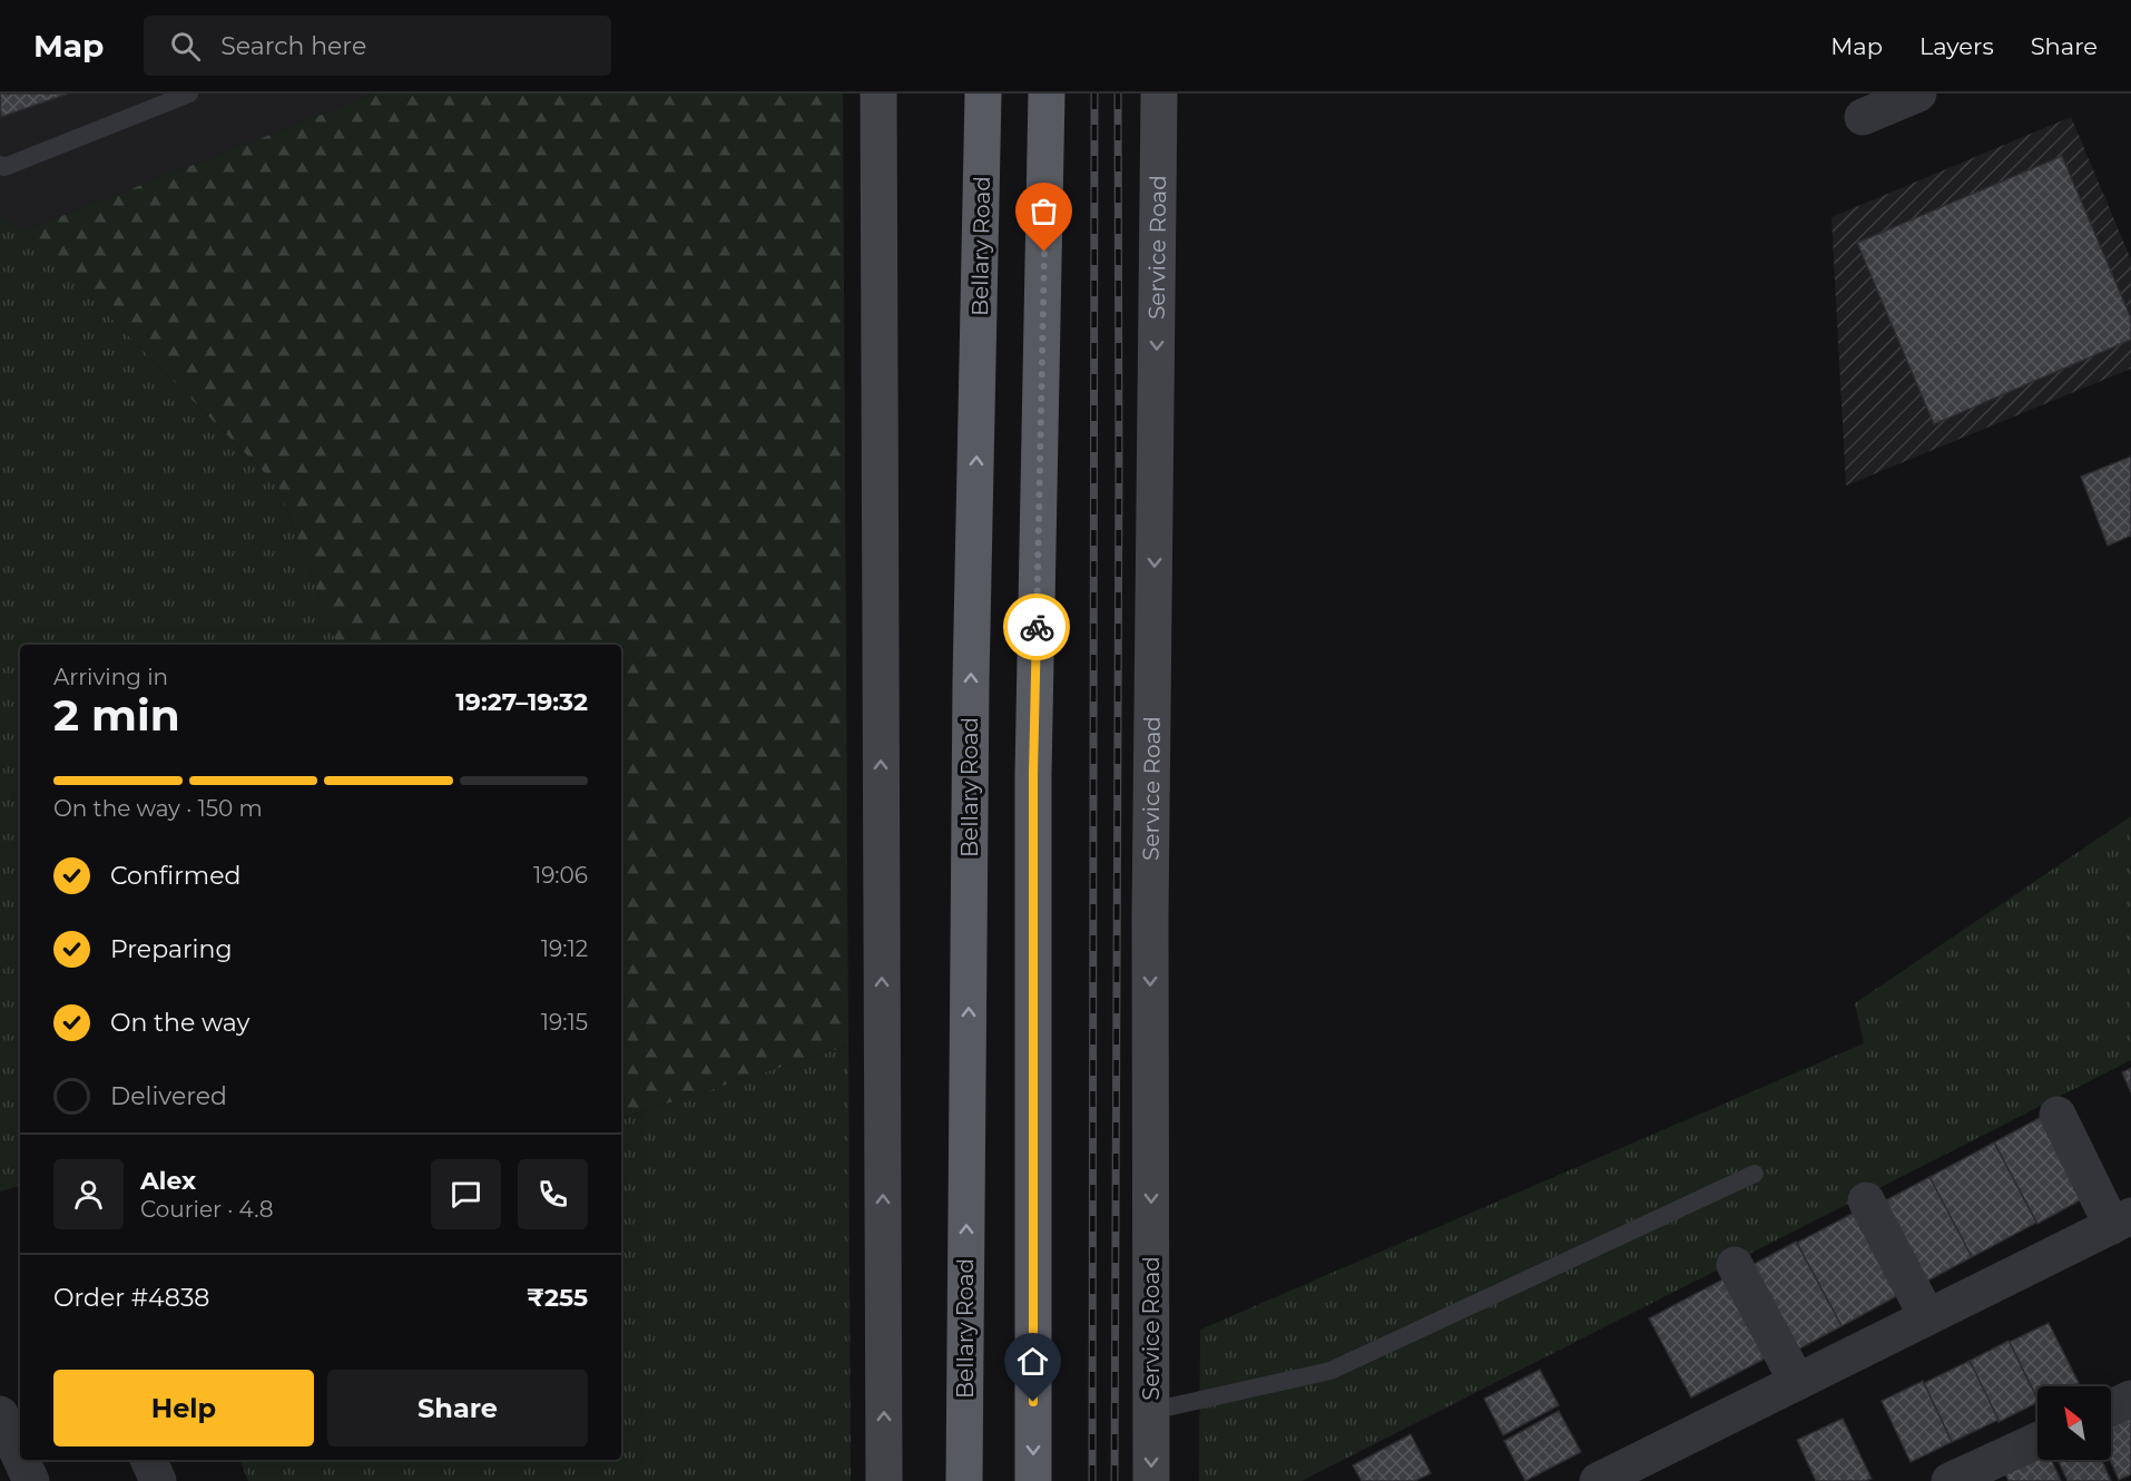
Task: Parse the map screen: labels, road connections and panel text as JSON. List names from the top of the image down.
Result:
{
  "streets": {
    "highway": ["Bellary Road"],
    "main road": ["Service Road"]
  },
  "north": "top left",
  "page": {
    "header": "Map",
    "search": "Search here",
    "nav": ["Map", "Layers", "Share"],
    "heading": ["2 min", "Arriving in", "19:27–19:32"],
    "panel": [
      "Alex",
      "Courier · 4.8",
      "Order #4838",
      "₹255"
    ],
    "bar": "On the way · 150 m",
    "list": [
      ["Confirmed", "19:06"],
      ["Preparing", "19:12"],
      ["On the way", "19:15"],
      "Delivered"
    ],
    "buttons": ["Help", "Share"]
  }
}
